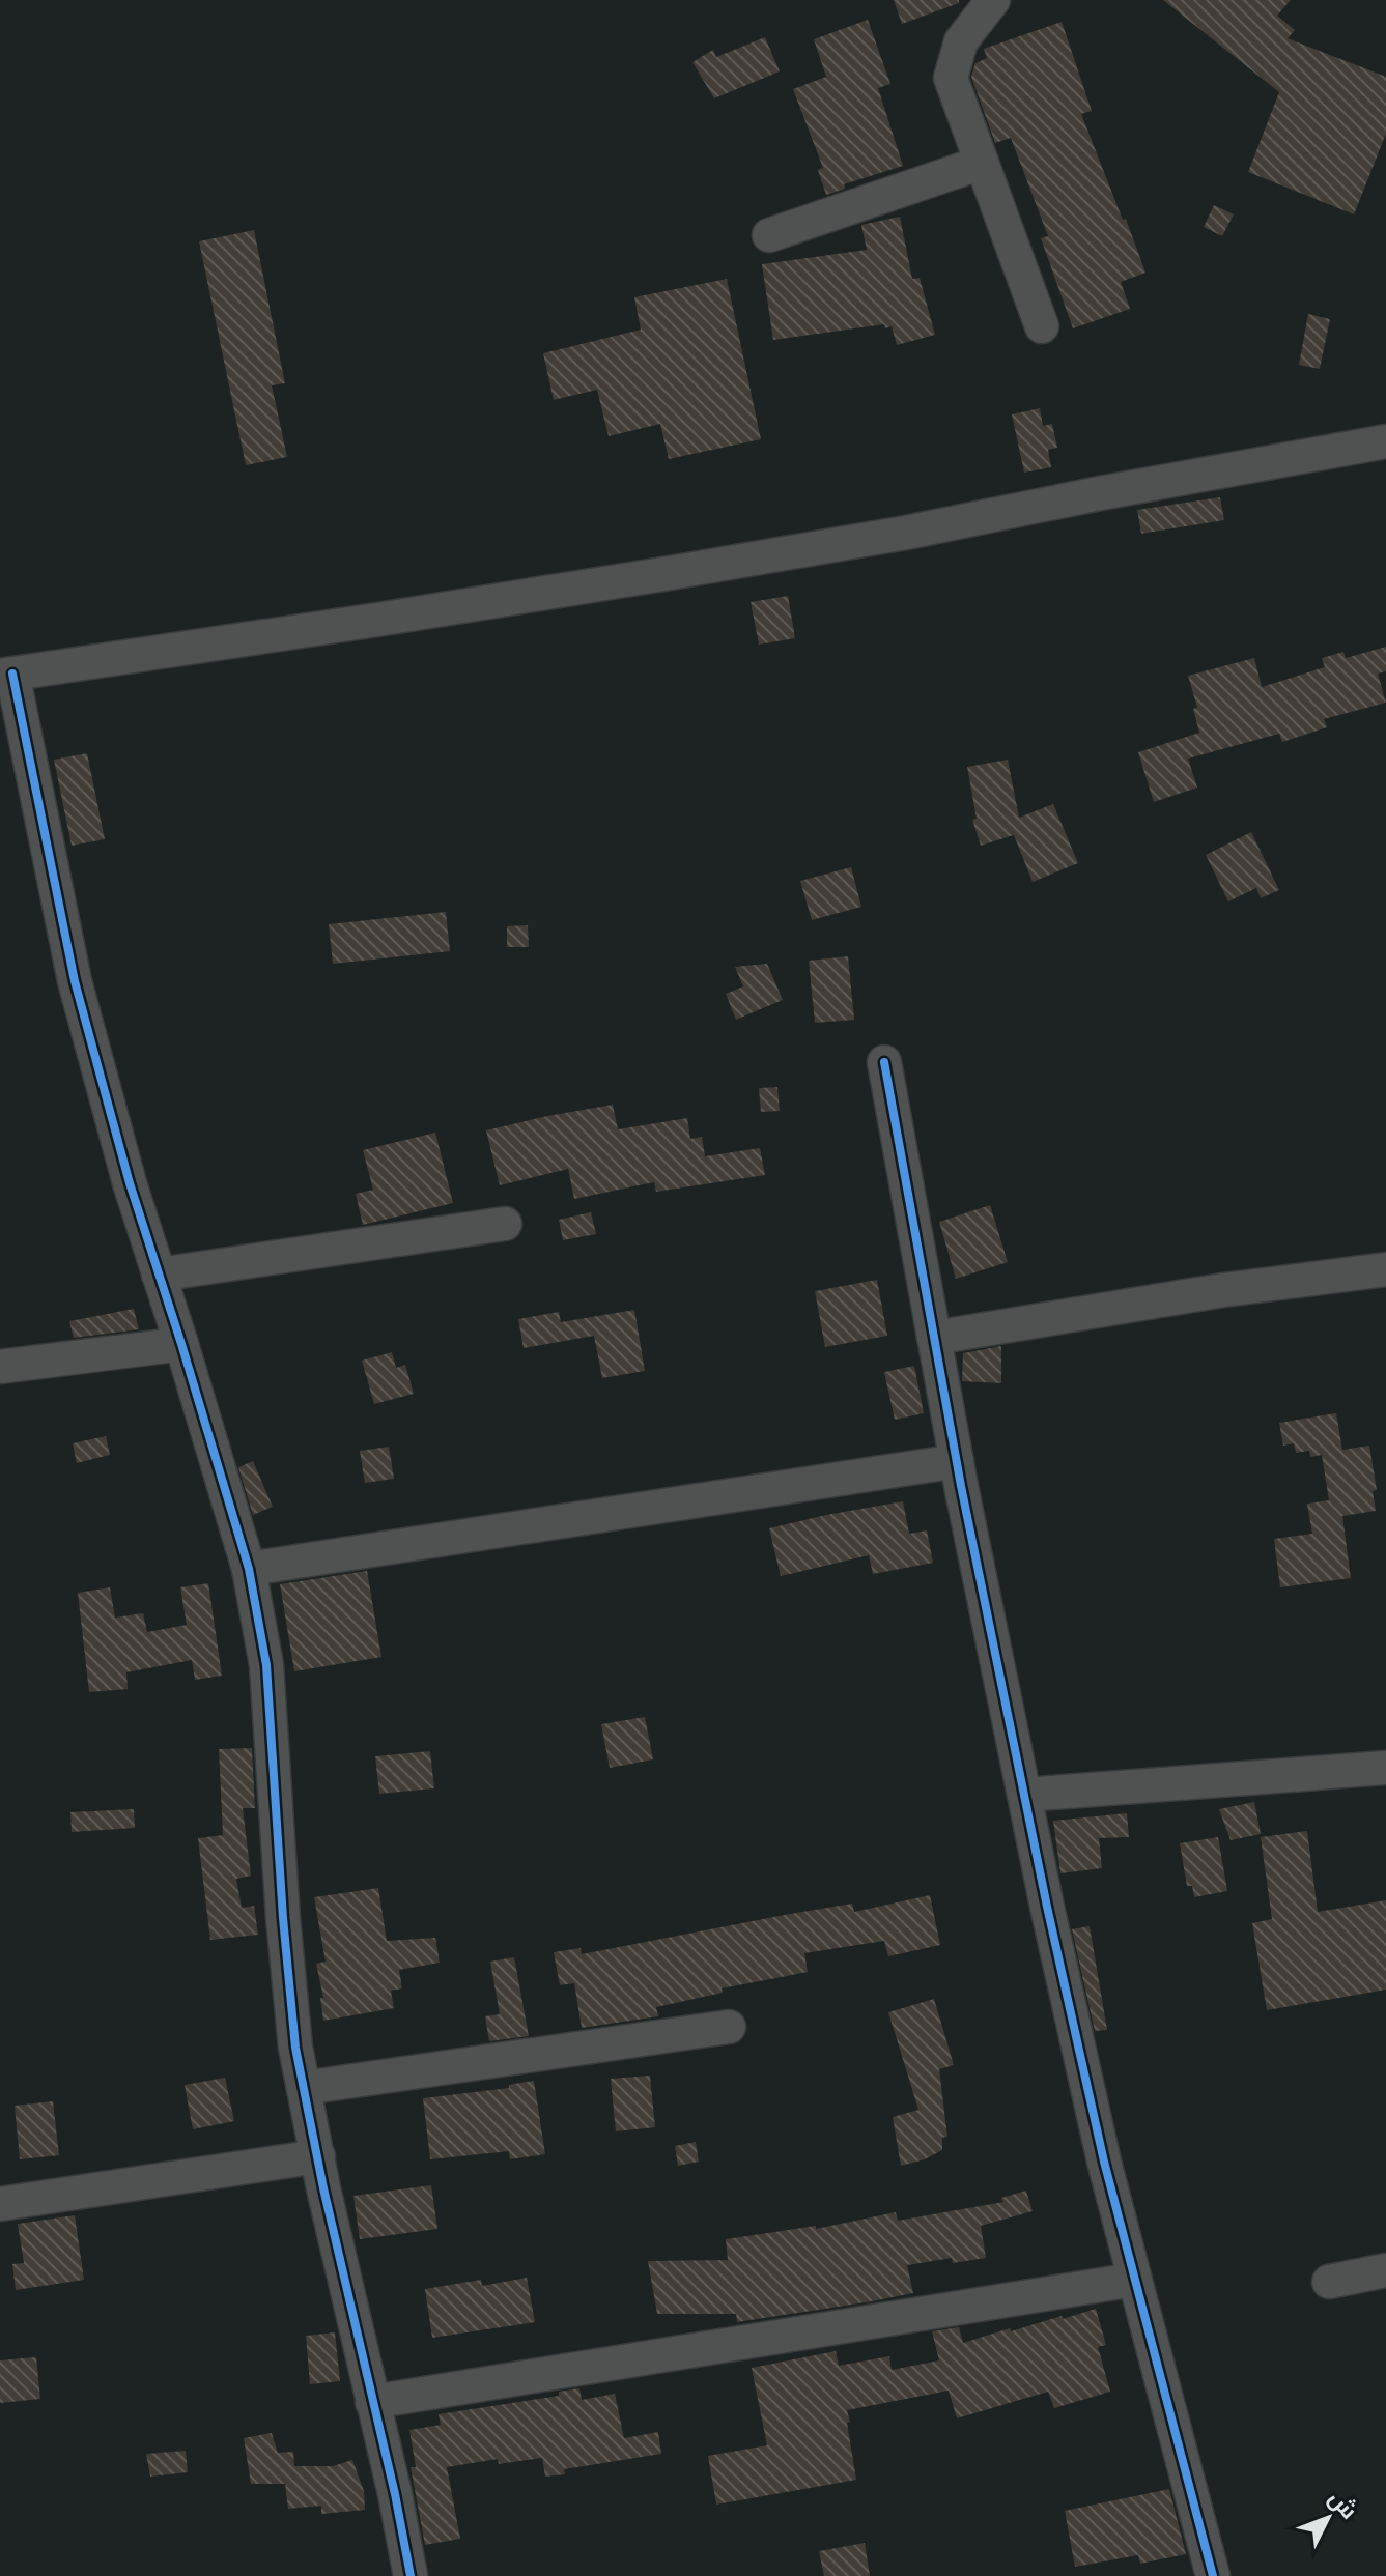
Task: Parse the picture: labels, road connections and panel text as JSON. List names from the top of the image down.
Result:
{
  "north": "top right"
}
